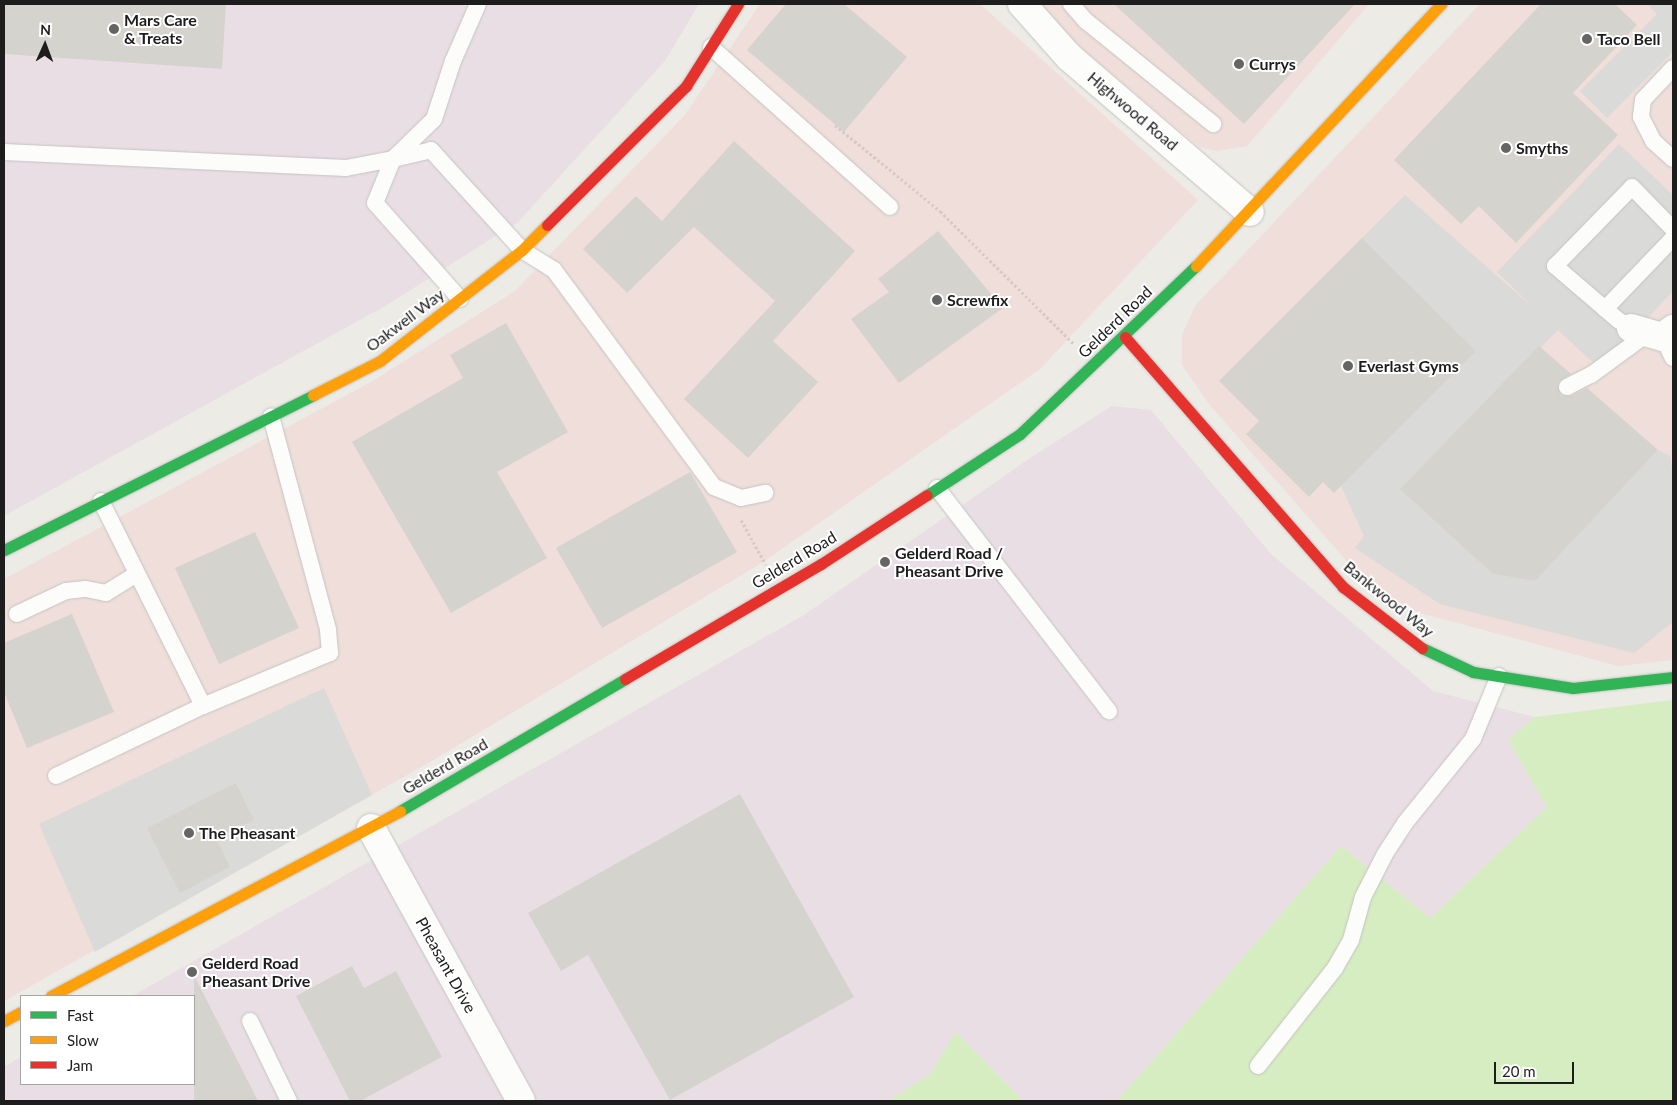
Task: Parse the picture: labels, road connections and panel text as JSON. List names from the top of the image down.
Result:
{
  "streets": {
    "main road": ["Oakwell Way", "Gelderd Road", "Bankwood Way"],
    "street": ["Highwood Road", "Pheasant Drive"]
  },
  "crossings": [
    ["Highwood Road", "Gelderd Road"],
    ["Gelderd Road", "Bankwood Way"],
    ["Gelderd Road", "Pheasant Drive"]
  ],
  "places": [
    "Mars Care & Treats",
    "Taco Bell",
    "Currys",
    "Smyths",
    "Screwfix",
    "Everlast Gyms",
    "Gelderd Road / Pheasant Drive",
    "The Pheasant",
    "Gelderd Road Pheasant Drive"
  ],
  "legend": ["Fast", "Slow", "Jam"],
  "scale_bar": "20 m",
  "north": "top"
}
